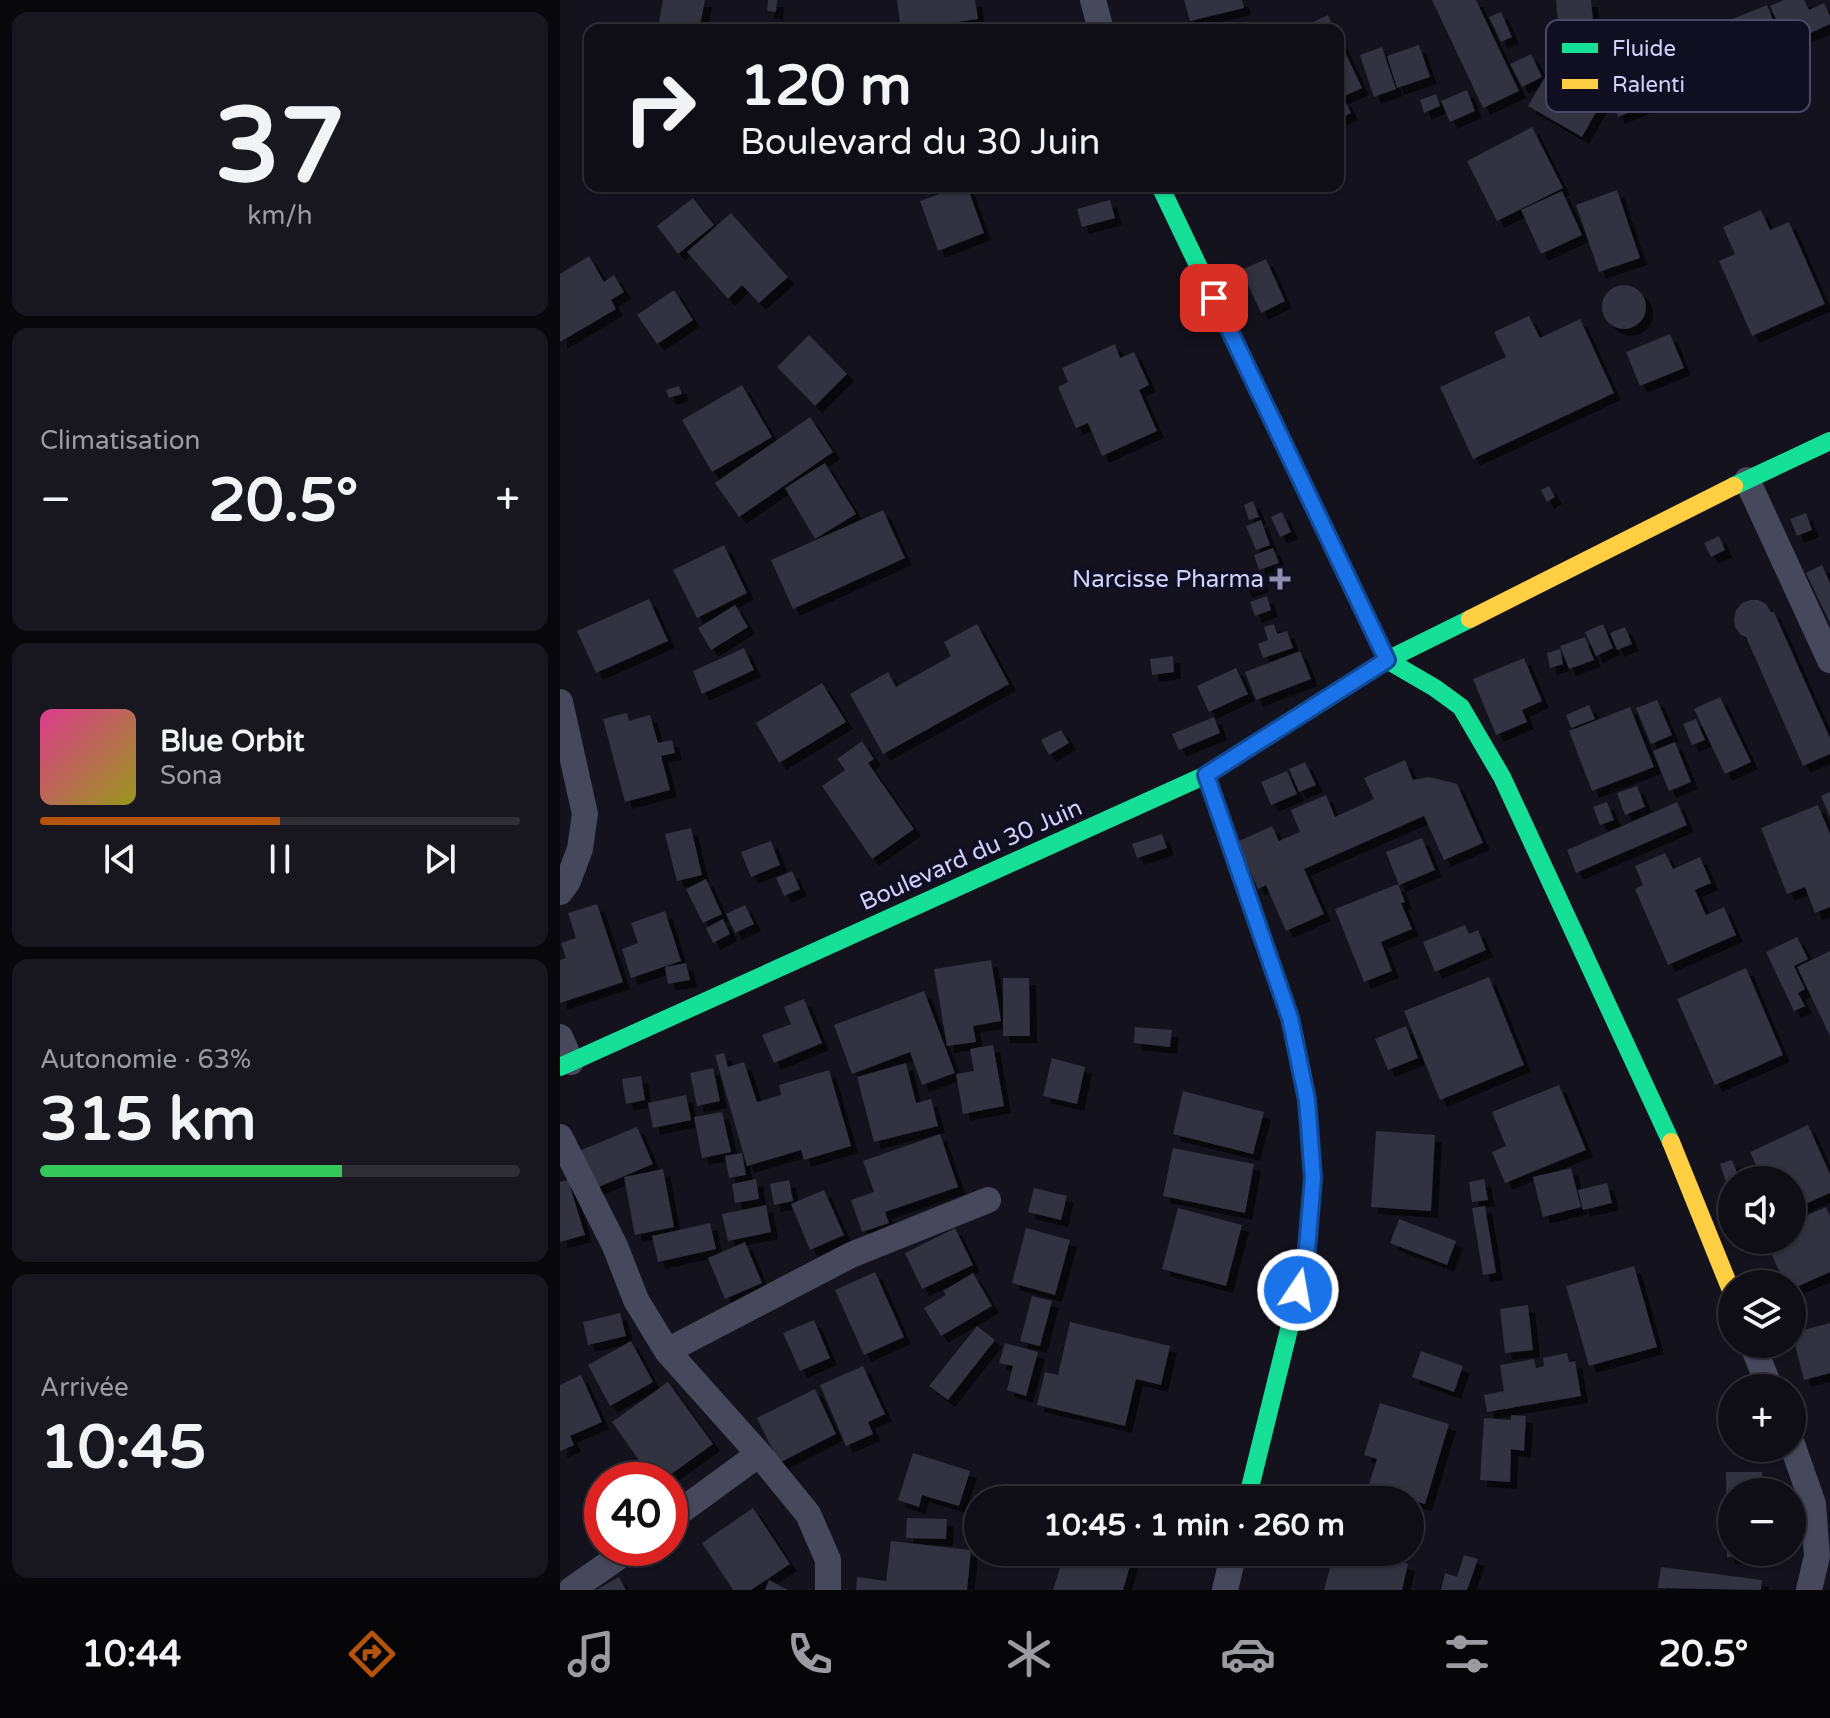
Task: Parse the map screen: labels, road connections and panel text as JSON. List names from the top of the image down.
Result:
{
  "streets": {
    "street": ["Boulevard du 30 Juin"]
  },
  "places": {
    "health": ["Narcisse Pharma"]
  },
  "legend": ["Fluide", "Ralenti"],
  "page": {
    "tile": [
      ["37", "km/h"],
      "Climatisation",
      ["Autonomie · 63%", "315 km"],
      ["Arrivée", "10:45"]
    ],
    "turn": ["120 m", "Boulevard du 30 Juin"],
    "heat": ["−", "20.5°", "+"],
    "song": ["Blue Orbit", "Sona"],
    "map_buttons": ["+", "−"],
    "limit": "40",
    "trip": "10:45 · 1 min · 260 m",
    "tabs": ["10:44", "20.5°"]
  }
}
